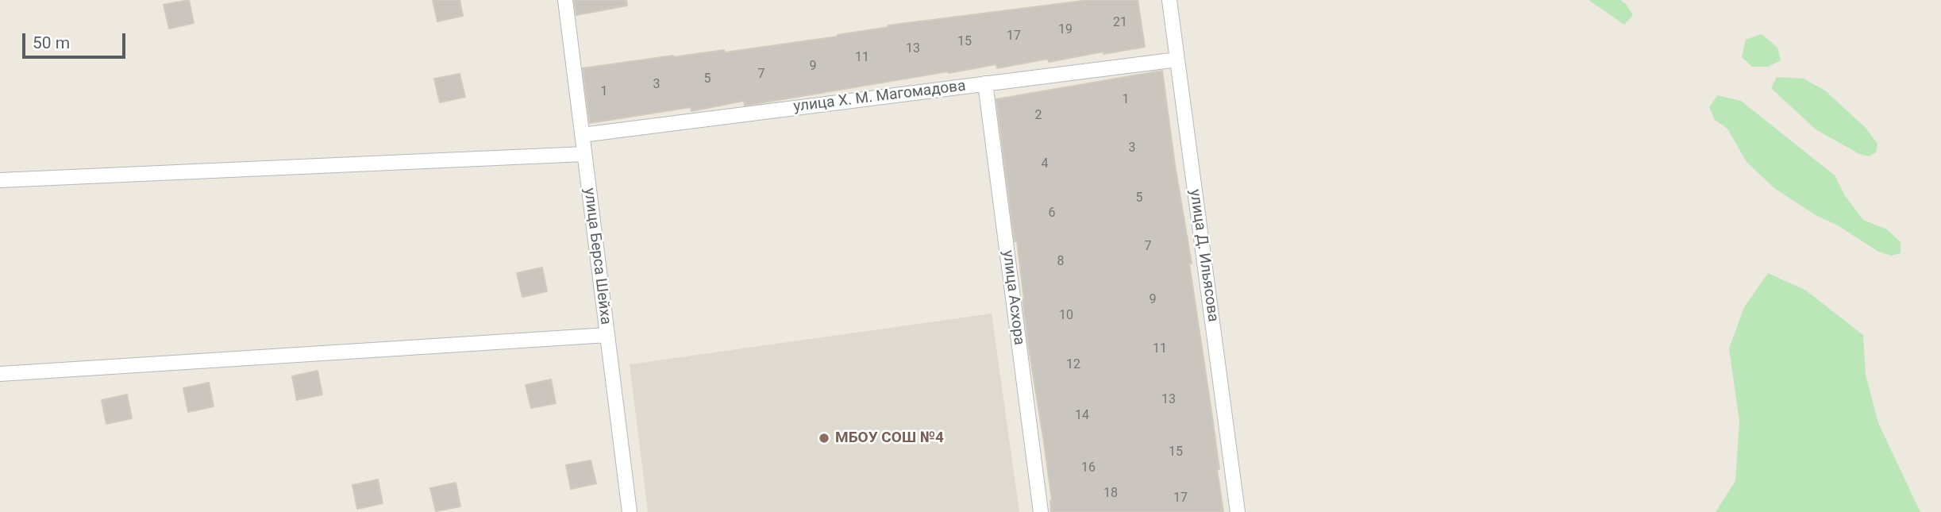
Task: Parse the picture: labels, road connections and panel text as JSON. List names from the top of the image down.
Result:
{
  "streets": {
    "street": [
      "улица Х. М. Магомадова",
      "улица Д. Ильясова",
      "улица Берса Шейха",
      "улица Асхора"
    ]
  },
  "crossings": [
    ["улица Х. М. Магомадова", "улица Д. Ильясова"],
    ["улица Х. М. Магомадова", "улица Берса Шейха"],
    ["улица Х. М. Магомадова", "улица Асхора"]
  ],
  "places": ["МБОУ СОШ №4"],
  "house_numbers": [
    "21",
    "19",
    "17",
    "15",
    "13",
    "11",
    "9",
    "7",
    "5",
    "3",
    "1",
    "1",
    "2",
    "3",
    "4",
    "5",
    "6",
    "7",
    "8",
    "9",
    "10",
    "11",
    "12",
    "13",
    "14",
    "15",
    "16",
    "18",
    "17"
  ],
  "scale_bar": "50 m"
}
